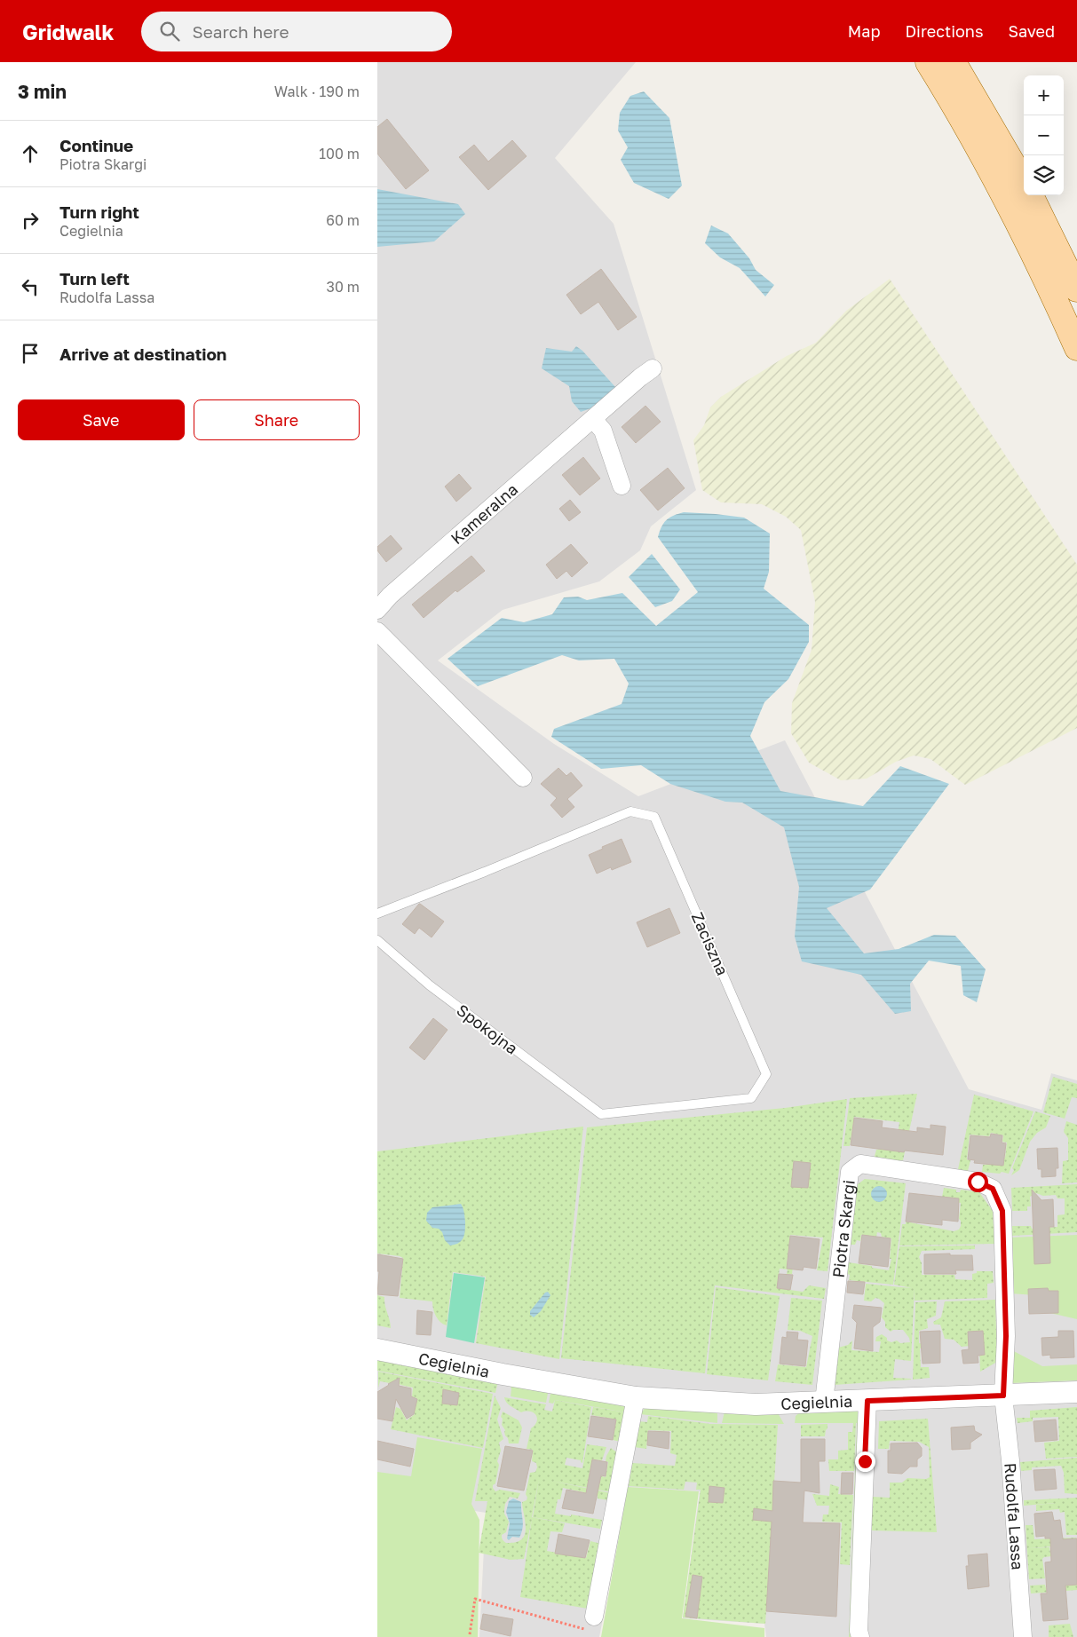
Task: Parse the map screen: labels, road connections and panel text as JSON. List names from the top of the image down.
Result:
{
  "streets": {
    "street": [
      "Kameralna",
      "Piotra Skargi",
      "Cegielnia",
      "Rudolfa Lassa"
    ],
    "lane": ["Zaciszna", "Spokojna"]
  },
  "crossings": [
    ["Zaciszna", "Spokojna"],
    ["Piotra Skargi", "Cegielnia"],
    ["Piotra Skargi", "Rudolfa Lassa"],
    ["Cegielnia", "Rudolfa Lassa"]
  ],
  "page": {
    "header": "Gridwalk",
    "search": "Search here",
    "nav": ["Map", "Directions", "Saved"],
    "heading": ["3 min", "Walk · 190 m"],
    "map_buttons": ["+", "−"],
    "list": [
      ["Continue", "Piotra Skargi", "100 m"],
      ["Turn right", "Cegielnia", "60 m"],
      ["Turn left", "Rudolfa Lassa", "30 m"],
      "Arrive at destination"
    ],
    "buttons": ["Save", "Share"]
  }
}
